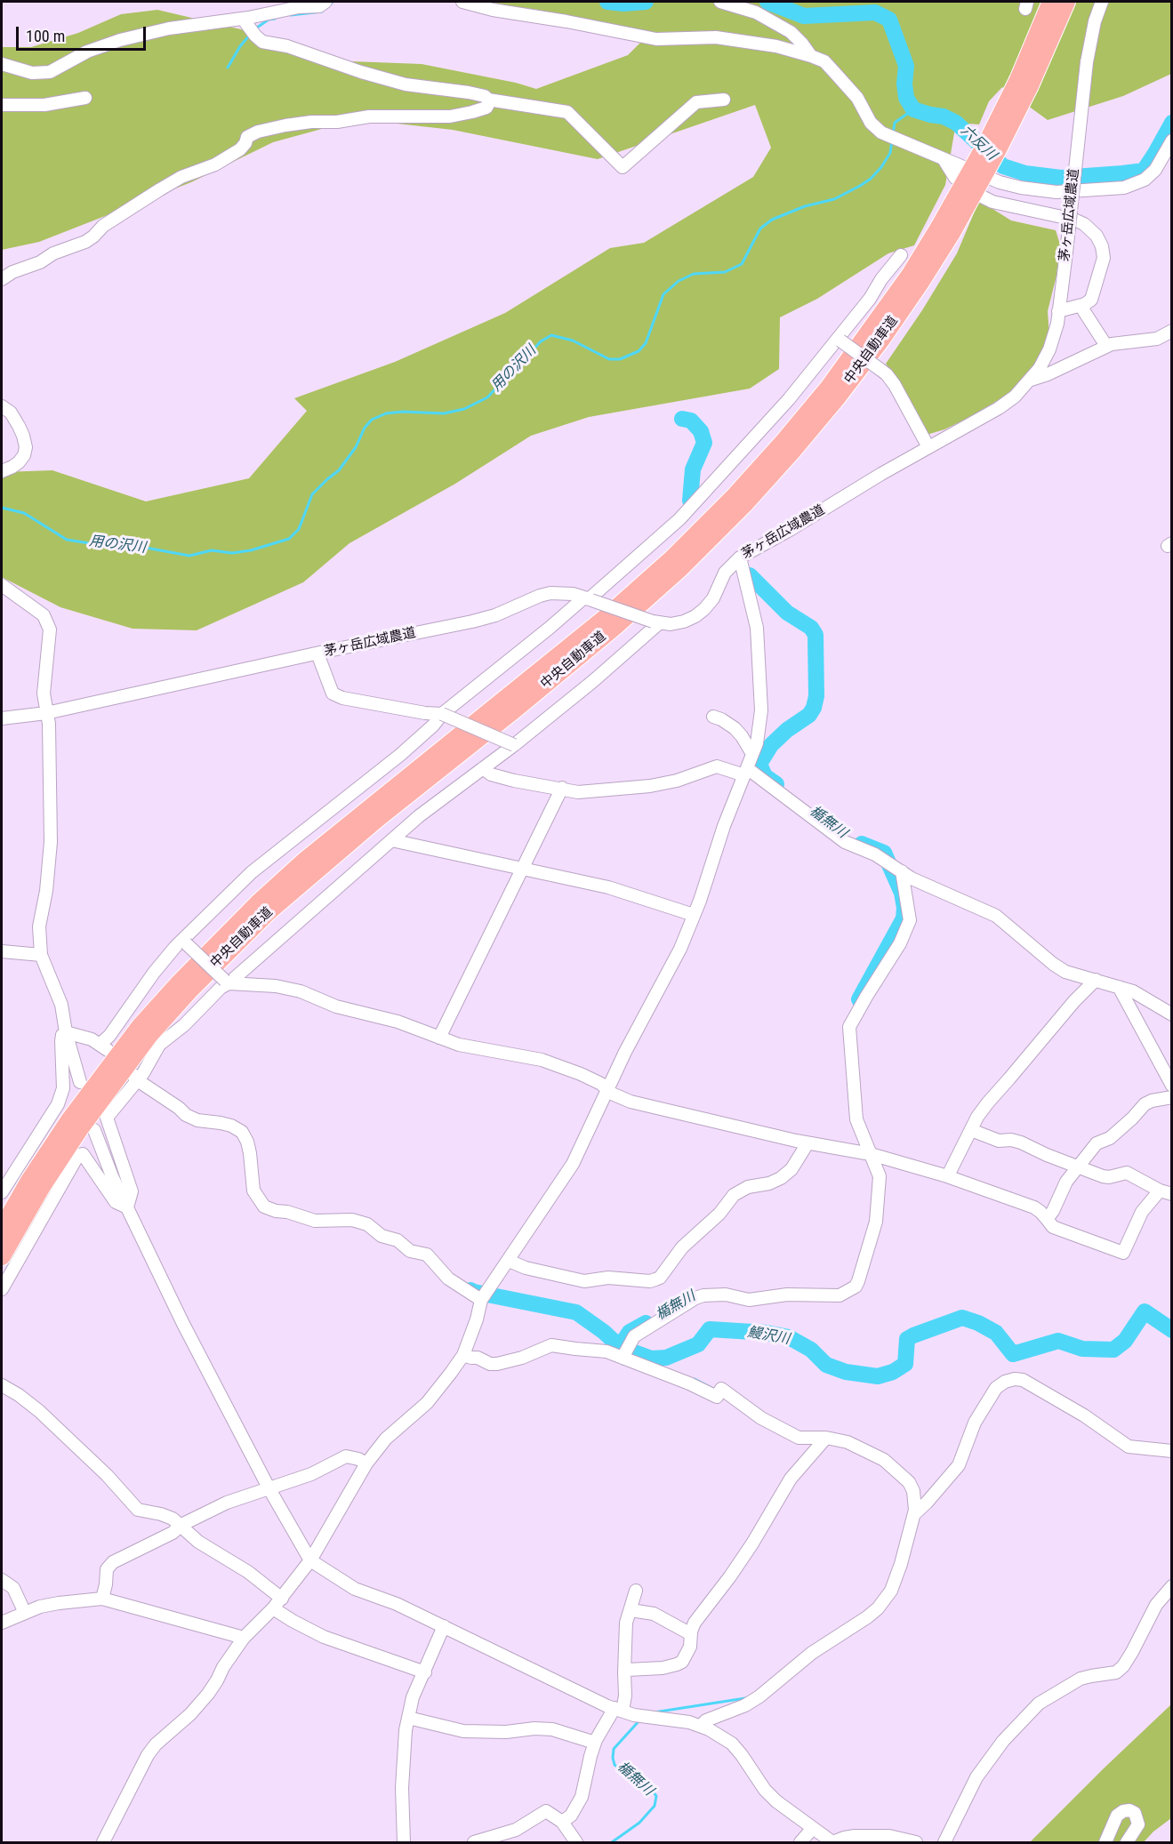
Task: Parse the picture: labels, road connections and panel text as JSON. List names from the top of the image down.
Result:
{
  "streets": {
    "highway": ["中央自動車道"],
    "street": ["茅ヶ岳広域農道"]
  },
  "water": [
    "六反川",
    "用の沢川",
    "楯無川",
    "鰻沢川"
  ],
  "scale_bar": "100 m"
}
